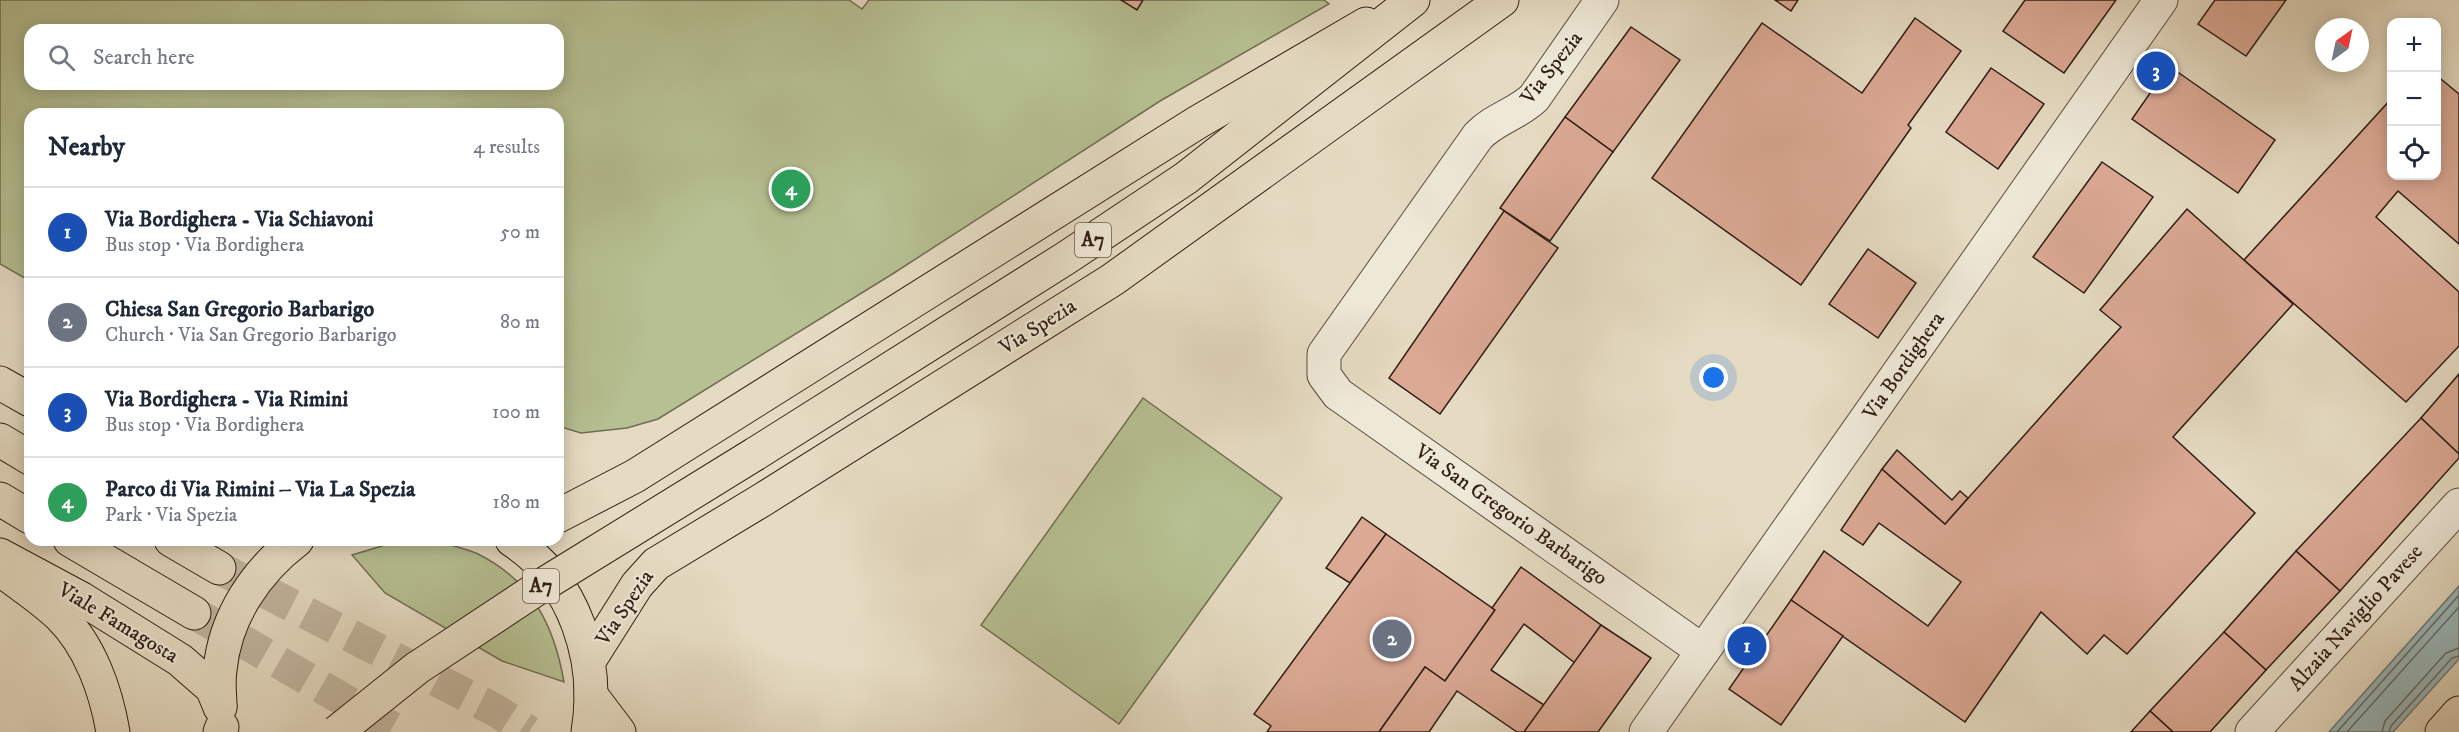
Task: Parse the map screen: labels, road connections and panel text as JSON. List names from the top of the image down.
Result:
{
  "streets": {
    "main road": ["Via Spezia", "A7", "Viale Famagosta"],
    "street": ["Via Bordighera", "Via San Gregorio Barbarigo", "Alzaia Naviglio Pavese"]
  },
  "crossings": [
    ["Via Spezia", "Via San Gregorio Barbarigo"],
    ["Via Bordighera", "Via San Gregorio Barbarigo"]
  ],
  "north": "top right",
  "page": {
    "map_buttons": ["+", "−"],
    "search": "Search here",
    "pins": [
      "3",
      "4",
      "2",
      "1"
    ],
    "heading": ["Nearby", "4 results"],
    "list": [
      {
        "mark": "1",
        "name": "Via Bordighera - Via Schiavoni",
        "note": "Bus stop · Via Bordighera",
        "value": "50 m"
      },
      {
        "mark": "2",
        "name": "Chiesa San Gregorio Barbarigo",
        "note": "Church · Via San Gregorio Barbarigo",
        "value": "80 m"
      },
      {
        "mark": "3",
        "name": "Via Bordighera - Via Rimini",
        "note": "Bus stop · Via Bordighera",
        "value": "100 m"
      },
      {
        "mark": "4",
        "name": "Parco di Via Rimini – Via La Spezia",
        "note": "Park · Via Spezia",
        "value": "180 m"
      }
    ]
  }
}
